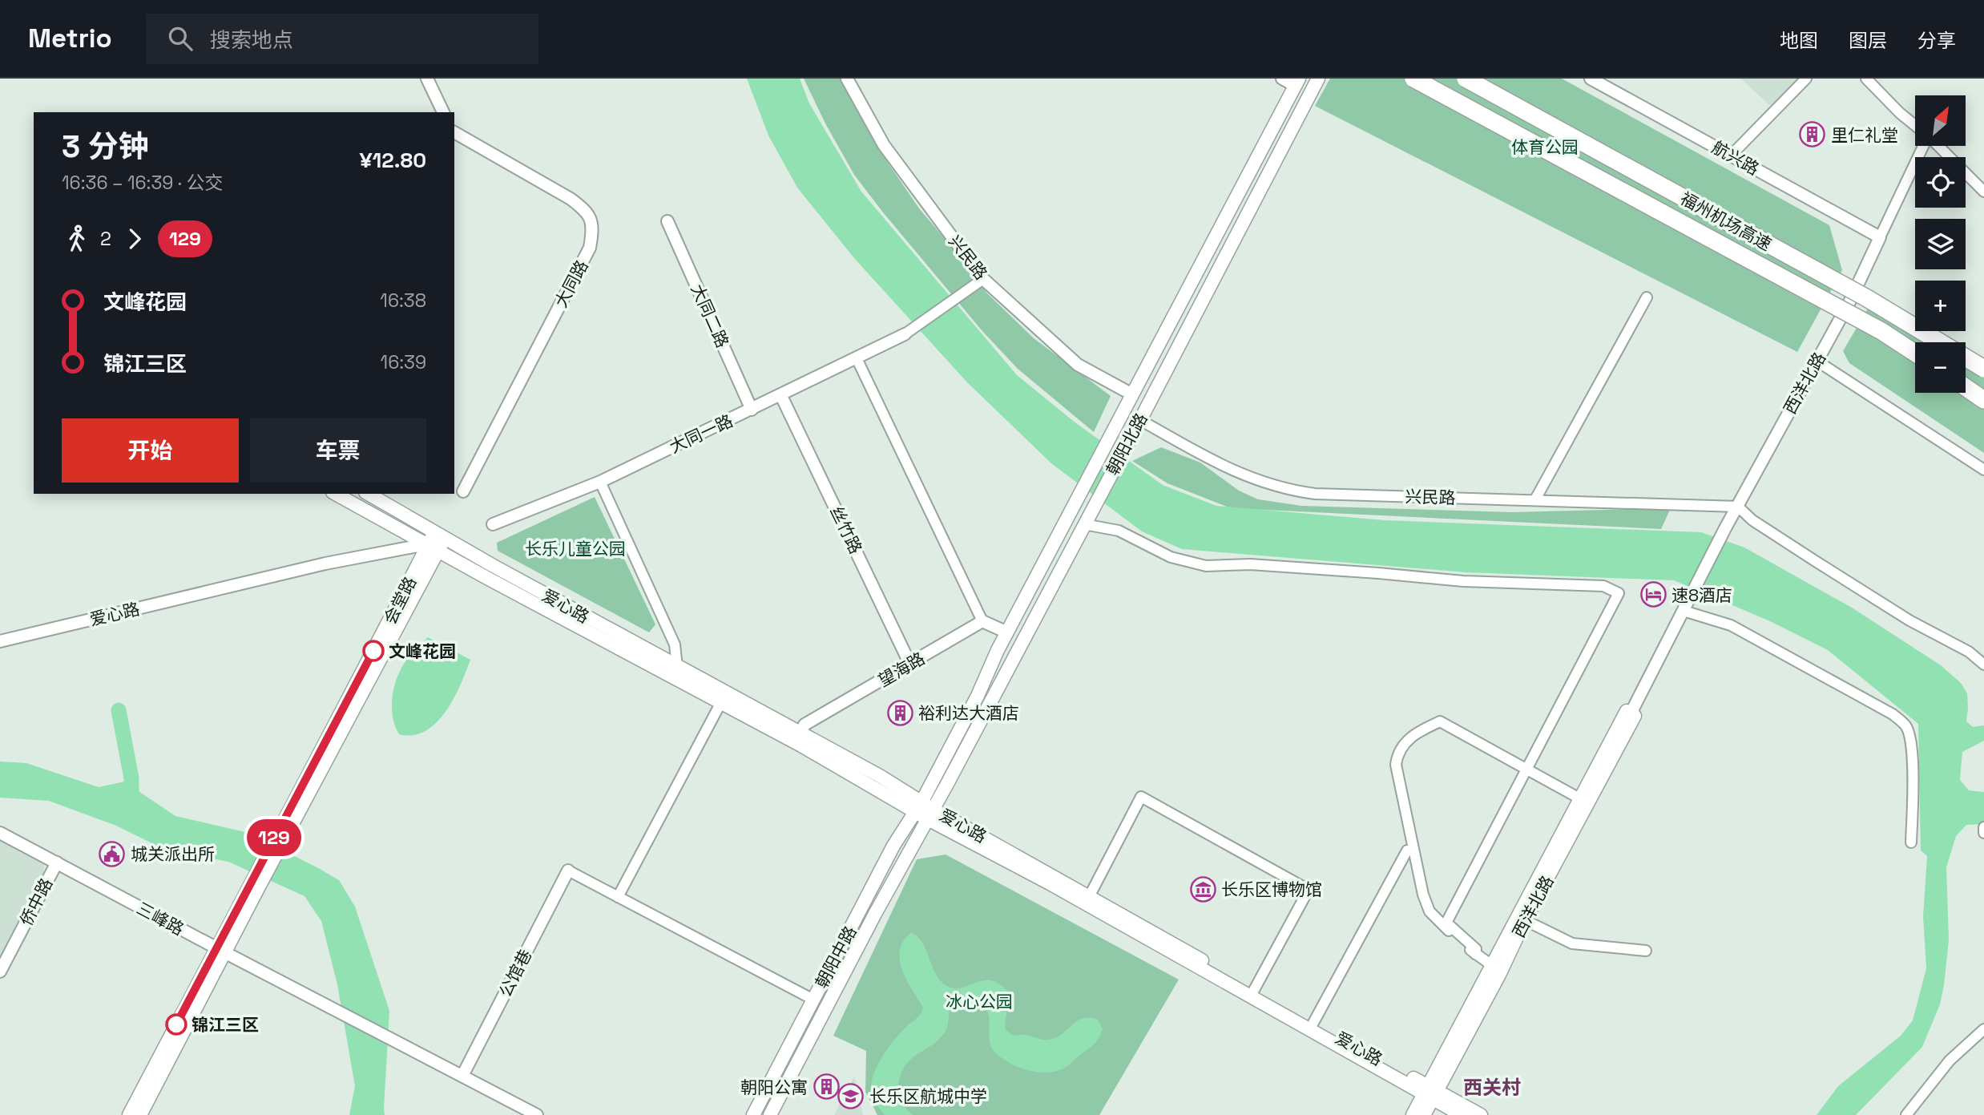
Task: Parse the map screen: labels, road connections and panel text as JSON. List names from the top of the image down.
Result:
{
  "streets": {
    "highway": ["福州机场高速"],
    "main road": [
      "西洋北路",
      "朝阳北路",
      "会堂路",
      "爱心路",
      "朝阳中路"
    ],
    "street": [
      "航兴路",
      "兴民路",
      "大同路",
      "大同二路",
      "大同一路",
      "丝竹路",
      "望海路",
      "侨中路",
      "三峰路",
      "公馆巷"
    ]
  },
  "crossings": [
    ["航兴路", "西洋北路"],
    ["兴民路", "西洋北路"],
    ["兴民路", "朝阳北路"],
    ["大同二路", "大同一路"],
    ["西洋北路", "爱心路"],
    ["大同一路", "丝竹路"],
    ["朝阳北路", "爱心路"],
    ["朝阳北路", "朝阳中路"],
    ["丝竹路", "望海路"],
    ["会堂路", "爱心路"],
    ["会堂路", "三峰路"],
    ["爱心路", "望海路"],
    ["爱心路", "朝阳中路"],
    ["侨中路", "三峰路"],
    ["三峰路", "公馆巷"]
  ],
  "districts": ["西关村"],
  "parks": ["体育公园", "长乐儿童公园", "冰心公园"],
  "places": {
    "building": ["里仁礼堂", "裕利达大酒店", "朝阳公寓"],
    "hotel": ["速8酒店"],
    "other": ["文峰花园", "锦江三区"],
    "public building": ["城关派出所"],
    "museum": ["长乐区博物馆"],
    "school or university": ["长乐区航城中学"]
  },
  "lines": ["bus line 129"],
  "north": "top right",
  "page": {
    "header": "Metrio",
    "search": "搜索地点",
    "nav": ["地图", "图层", "分享"],
    "on_map": "129",
    "map_buttons": ["+", "−"],
    "heading": ["3 分钟", "16:36 – 16:39 · 公交", "¥12.80"],
    "legs": ["2", "129"],
    "list": [
      {
        "name": "文峰花园",
        "value": "16:38"
      },
      {
        "name": "锦江三区",
        "value": "16:39"
      }
    ],
    "buttons": ["开始", "车票"]
  }
}
